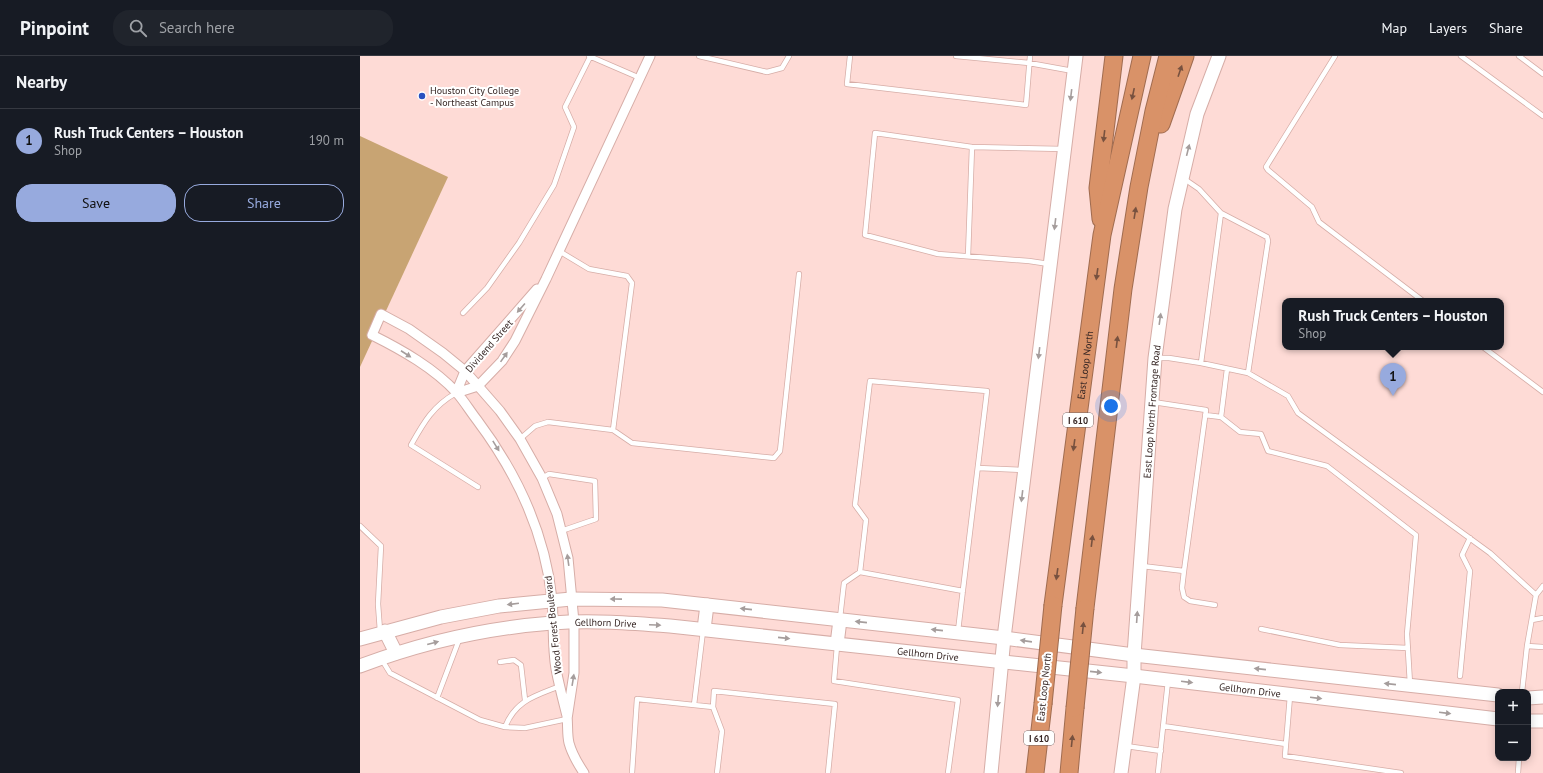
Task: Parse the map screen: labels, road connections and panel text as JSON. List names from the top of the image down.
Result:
{
  "streets": {
    "highway": ["East Loop North", "I 610"],
    "main road": ["East Loop North Frontage Road", "Gellhorn Drive"],
    "street": ["Dividend Street", "Wood Forest Boulevard"]
  },
  "crossings": [
    ["Dividend Street", "Wood Forest Boulevard"],
    ["East Loop North Frontage Road", "Gellhorn Drive"],
    ["Gellhorn Drive", "Wood Forest Boulevard"]
  ],
  "places": ["Houston City College - Northeast Campus"],
  "page": {
    "header": "Pinpoint",
    "search": "Search here",
    "nav": ["Map", "Layers", "Share"],
    "heading": "Nearby",
    "list": [
      {
        "mark": "1",
        "name": "Rush Truck Centers – Houston",
        "note": "Shop",
        "value": "190 m"
      }
    ],
    "buttons": ["Save", "Share"],
    "popup": ["Rush Truck Centers – Houston", "Shop"],
    "pins": "1",
    "map_buttons": ["+", "−"]
  }
}
